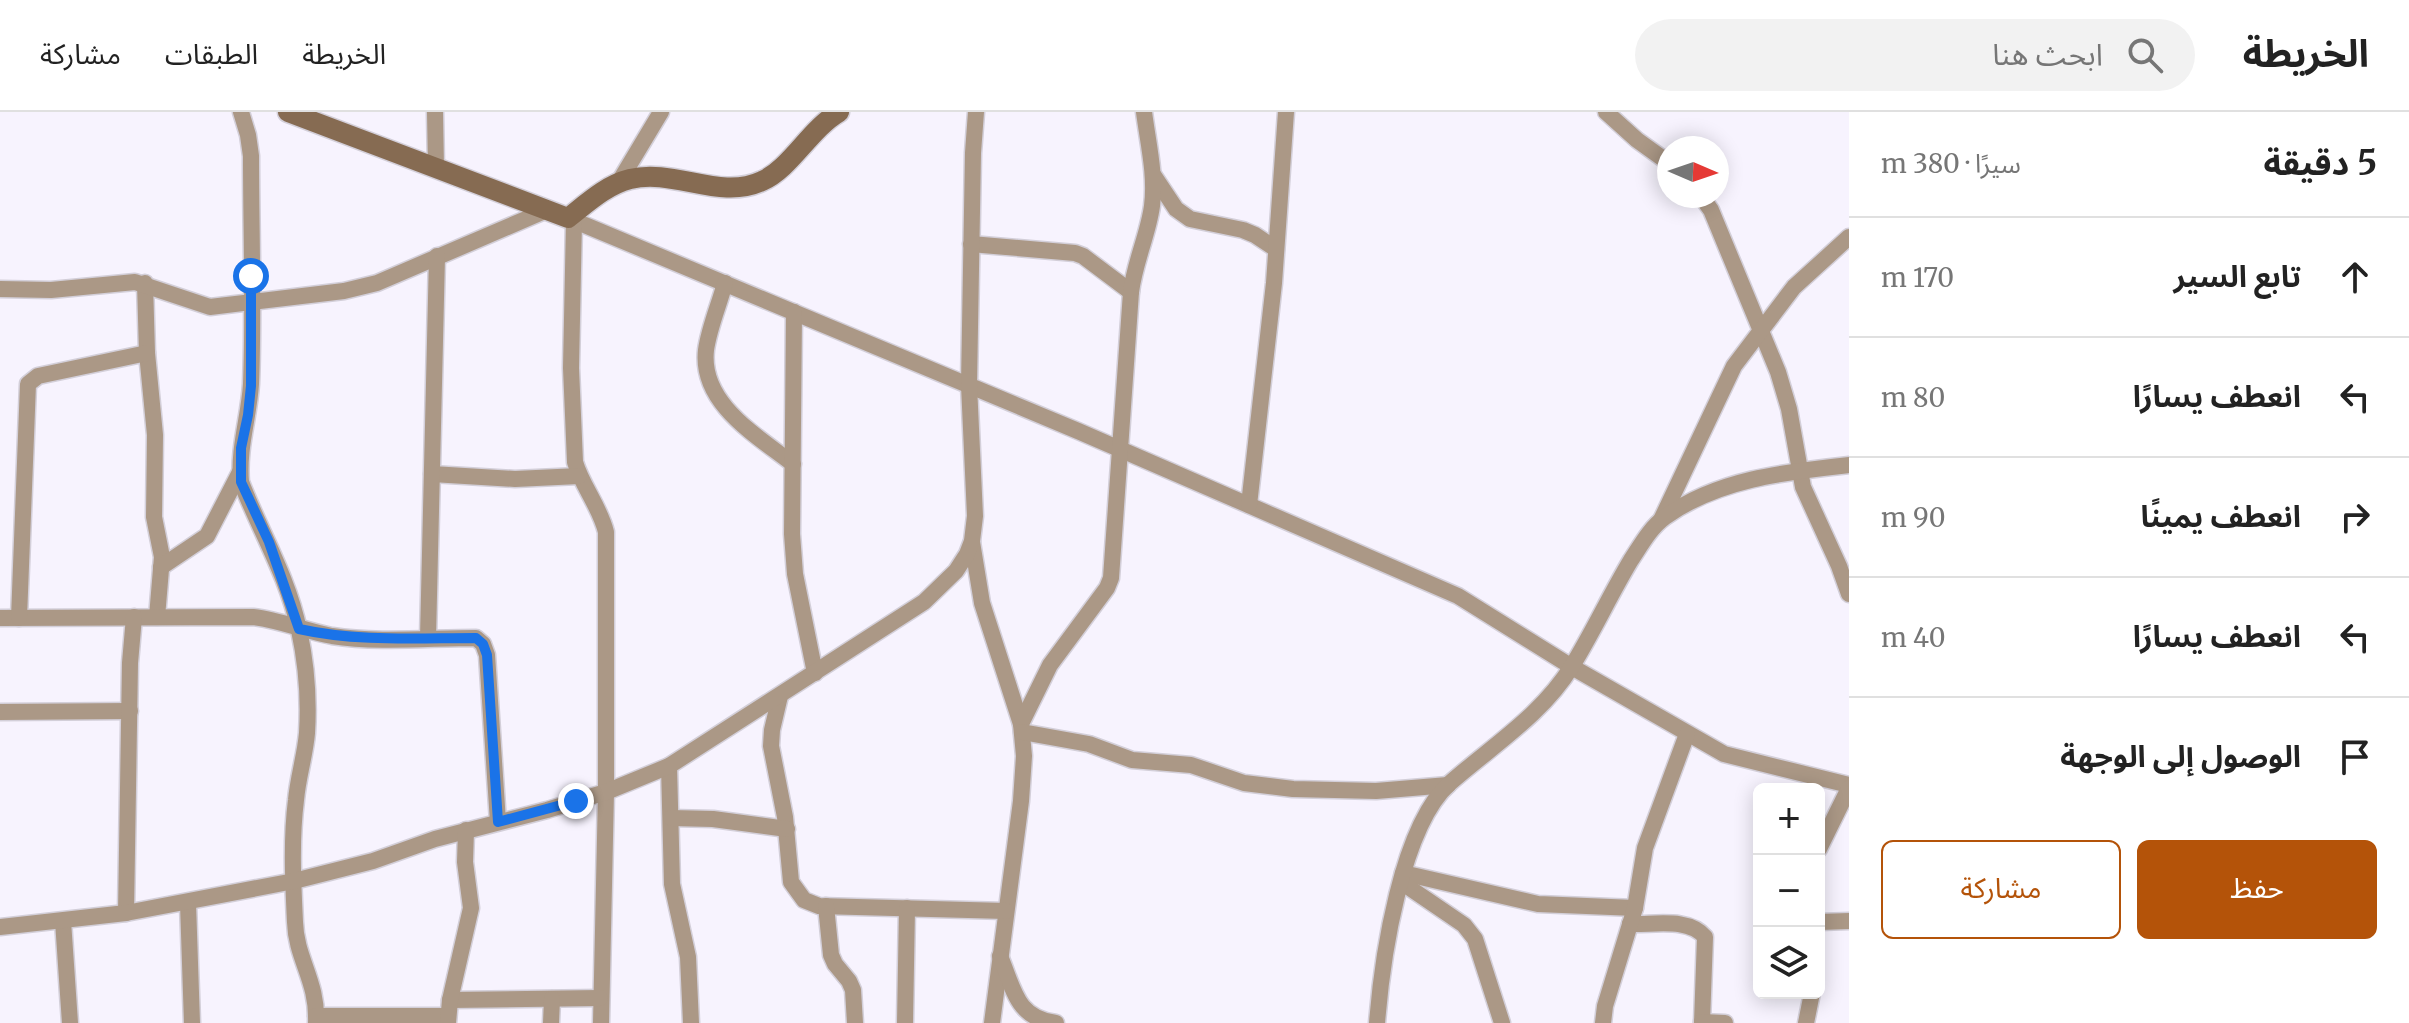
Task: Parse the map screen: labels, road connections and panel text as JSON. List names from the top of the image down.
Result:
{
  "north": "right",
  "page": {
    "header": "الخريطة",
    "search": "ابحث هنا",
    "nav": ["الخريطة", "الطبقات", "مشاركة"],
    "heading": ["5 دقيقة", "سيرًا · 380 m"],
    "list": [
      ["تابع السير", "170 m"],
      ["انعطف يسارًا", "80 m"],
      ["انعطف يمينًا", "90 m"],
      ["انعطف يسارًا", "40 m"],
      "الوصول إلى الوجهة"
    ],
    "map_buttons": ["+", "−"],
    "buttons": ["حفظ", "مشاركة"]
  }
}
